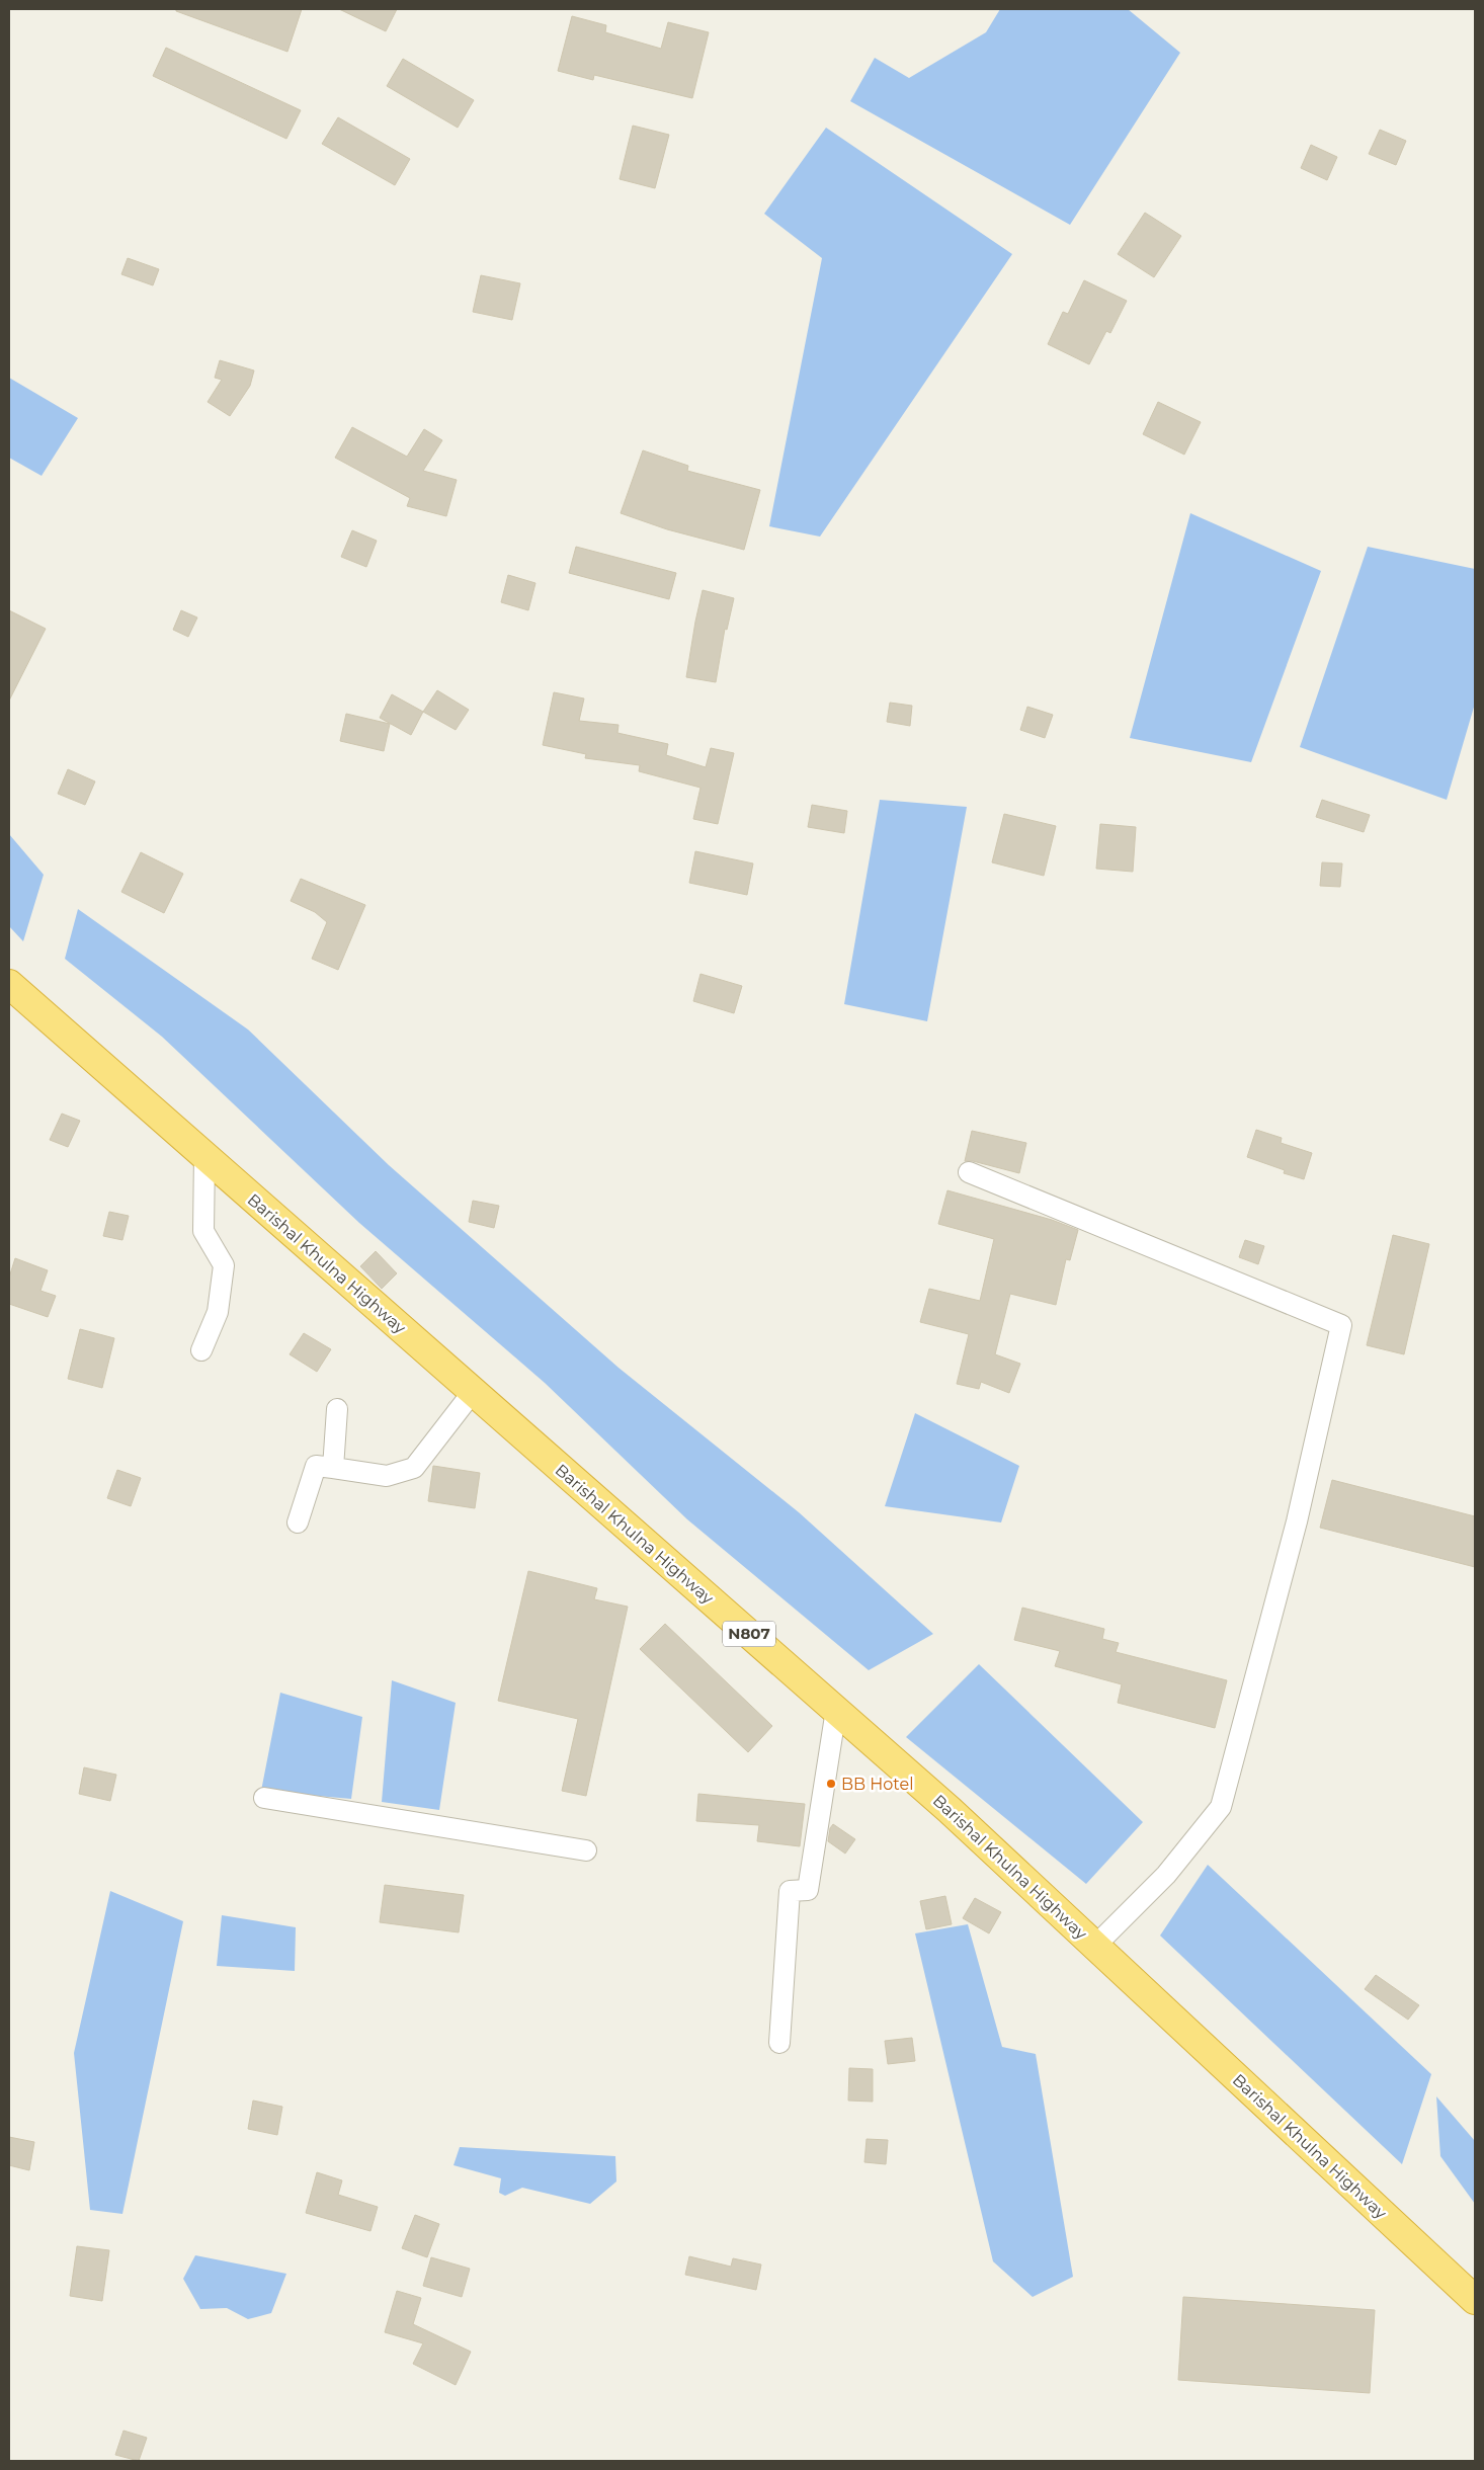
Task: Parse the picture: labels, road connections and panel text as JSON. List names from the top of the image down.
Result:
{
  "streets": {
    "highway": ["Barishal Khulna Highway", "N807"]
  },
  "places": ["BB Hotel"]
}
